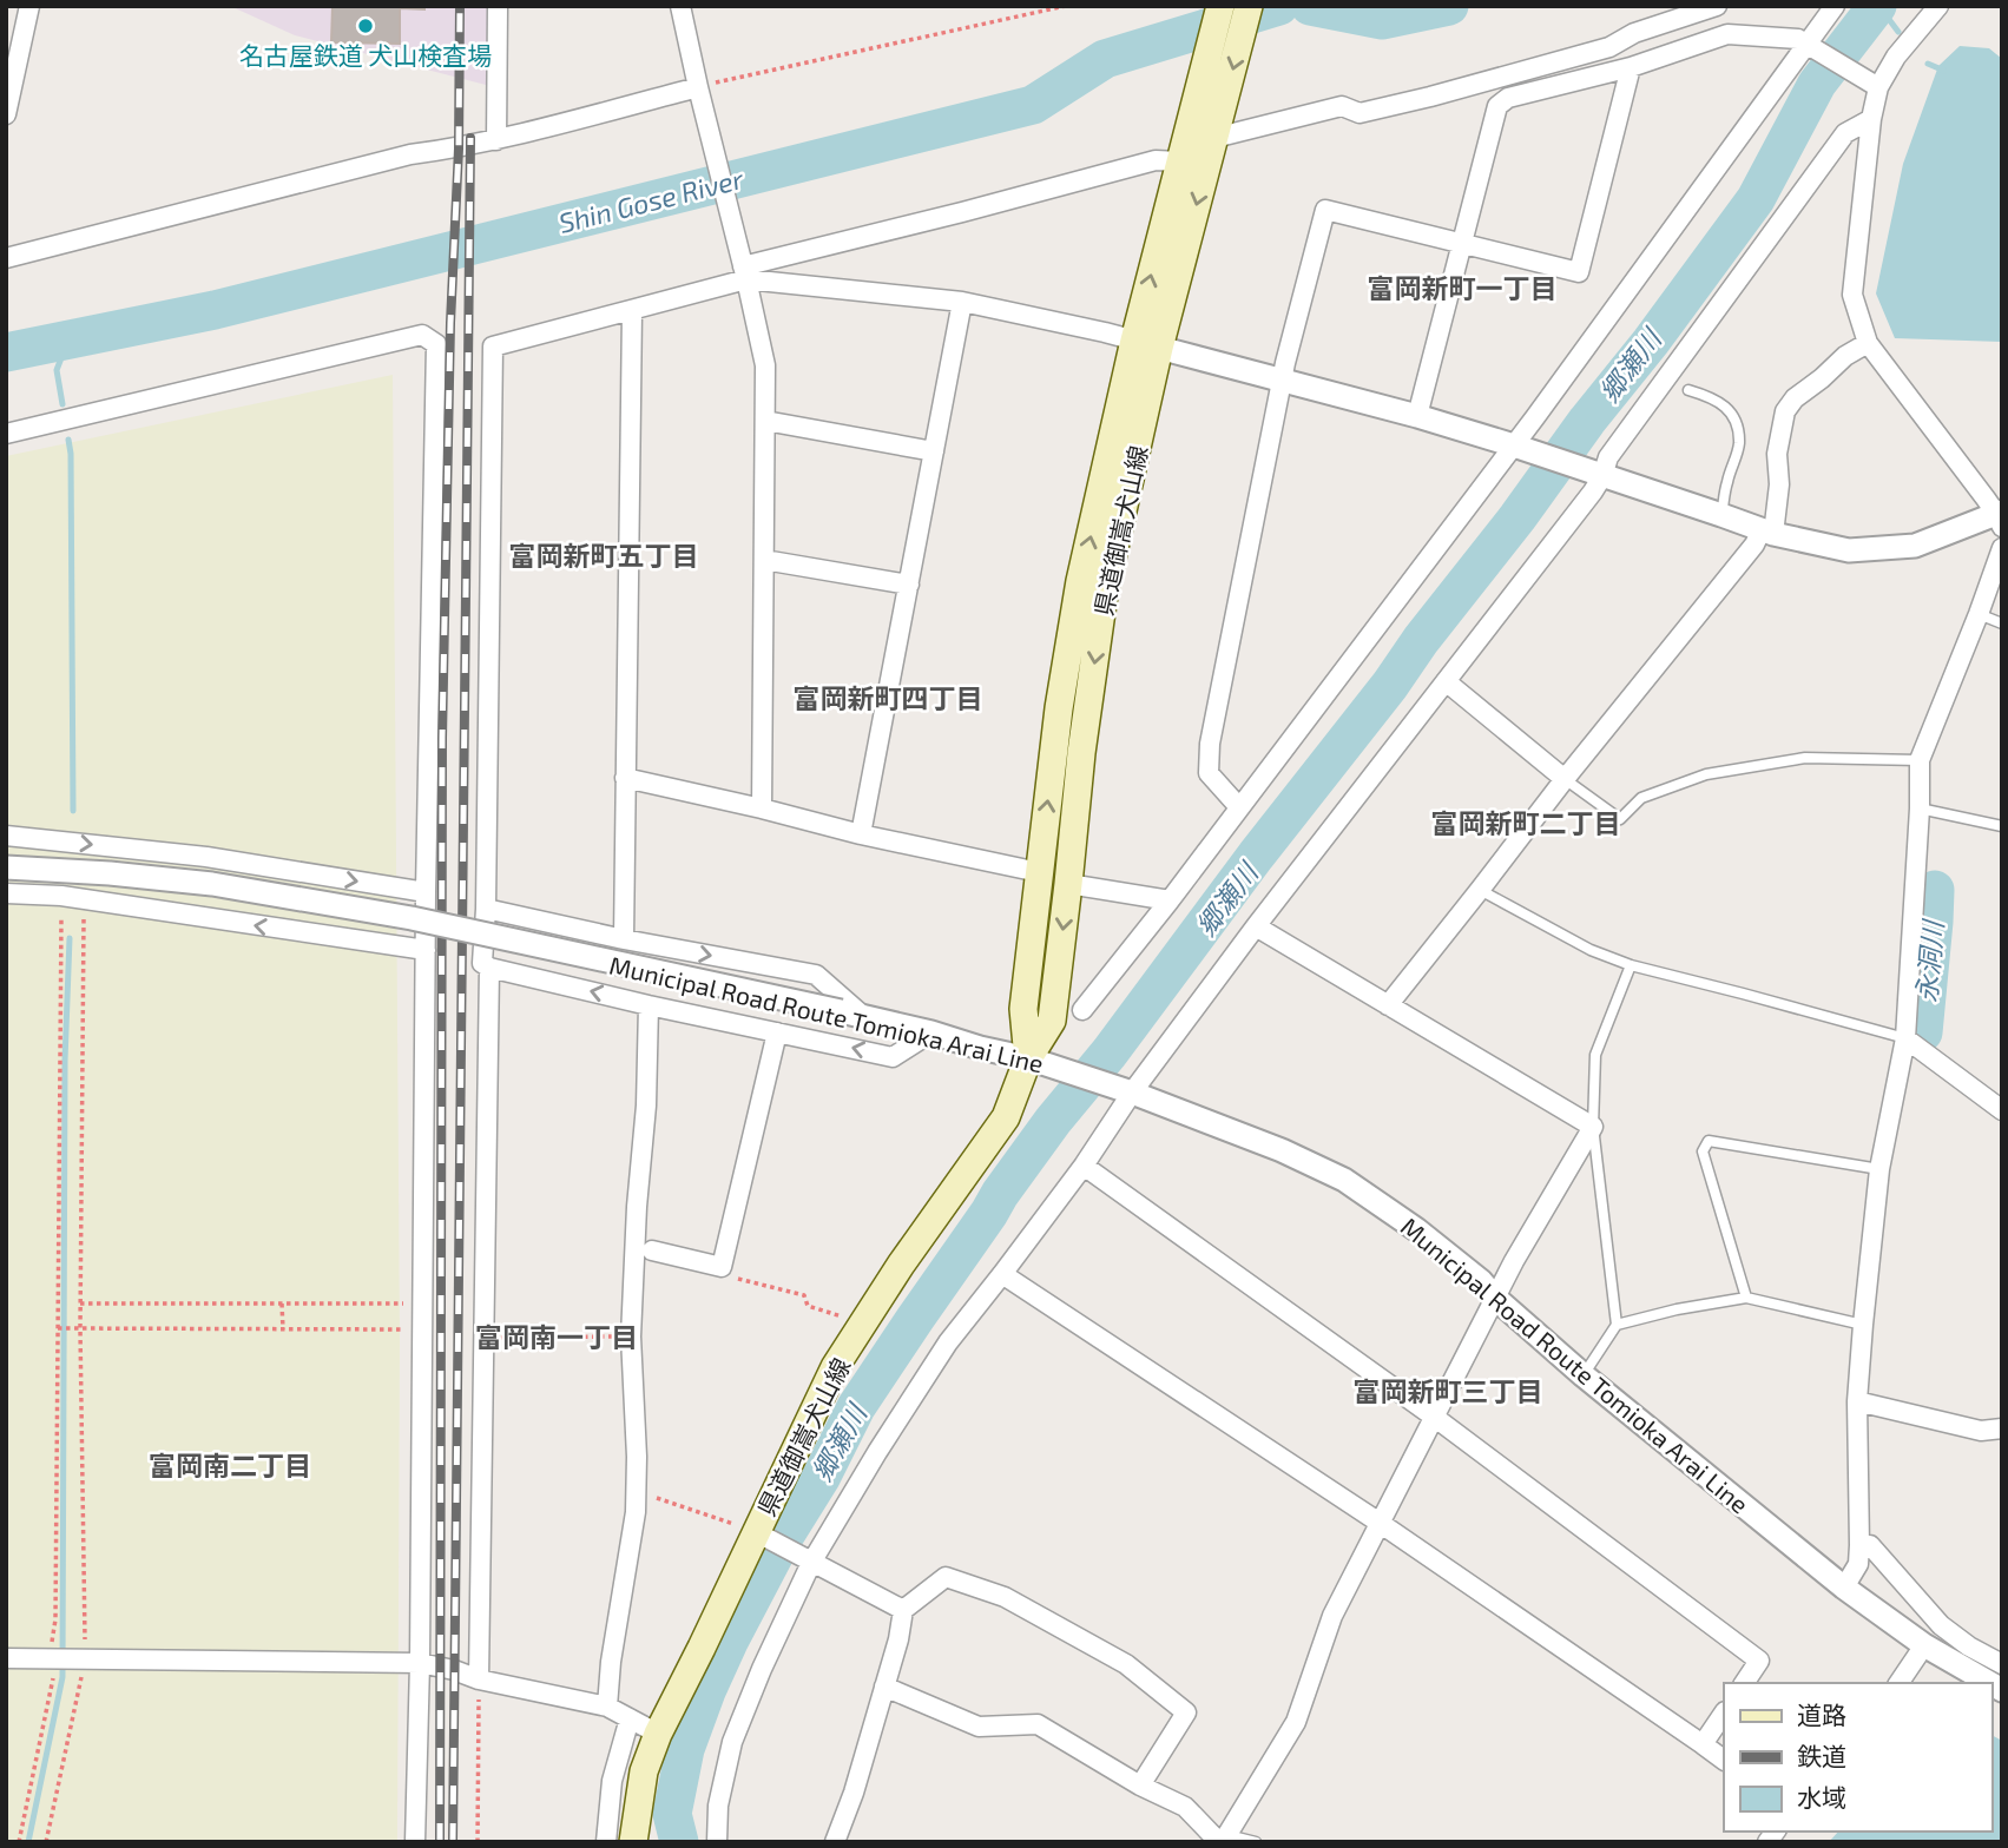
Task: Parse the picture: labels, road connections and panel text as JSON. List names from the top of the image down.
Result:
{
  "streets": {
    "main road": ["県道御嵩犬山線"],
    "street": ["Municipal Road Route Tomioka Arai Line"]
  },
  "crossings": [
    ["県道御嵩犬山線", "Municipal Road Route Tomioka Arai Line"]
  ],
  "districts": [
    "富岡新町一丁目",
    "富岡新町五丁目",
    "富岡新町四丁目",
    "富岡新町二丁目",
    "富岡南一丁目",
    "富岡新町三丁目",
    "富岡南二丁目"
  ],
  "water": ["Shin Gose River", "郷瀬川", "永洞川"],
  "places": ["名古屋鉄道 犬山検査場"],
  "legend": ["道路", "鉄道", "水域"]
}
